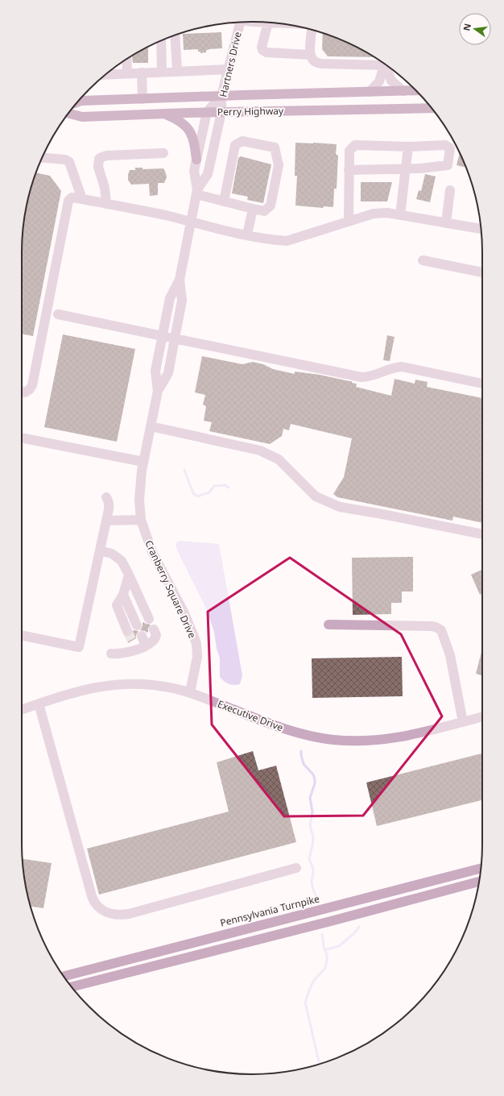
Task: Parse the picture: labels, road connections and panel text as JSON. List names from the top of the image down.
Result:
{
  "streets": {
    "highway": ["Pennsylvania Turnpike"],
    "main road": ["Perry Highway"],
    "street": ["Hartners Drive", "Cranberry Square Drive", "Executive Drive"]
  },
  "crossings": [
    ["Hartners Drive", "Perry Highway"],
    ["Hartners Drive", "Cranberry Square Drive"],
    ["Perry Highway", "Cranberry Square Drive"],
    ["Cranberry Square Drive", "Executive Drive"]
  ],
  "north": "left"
}
